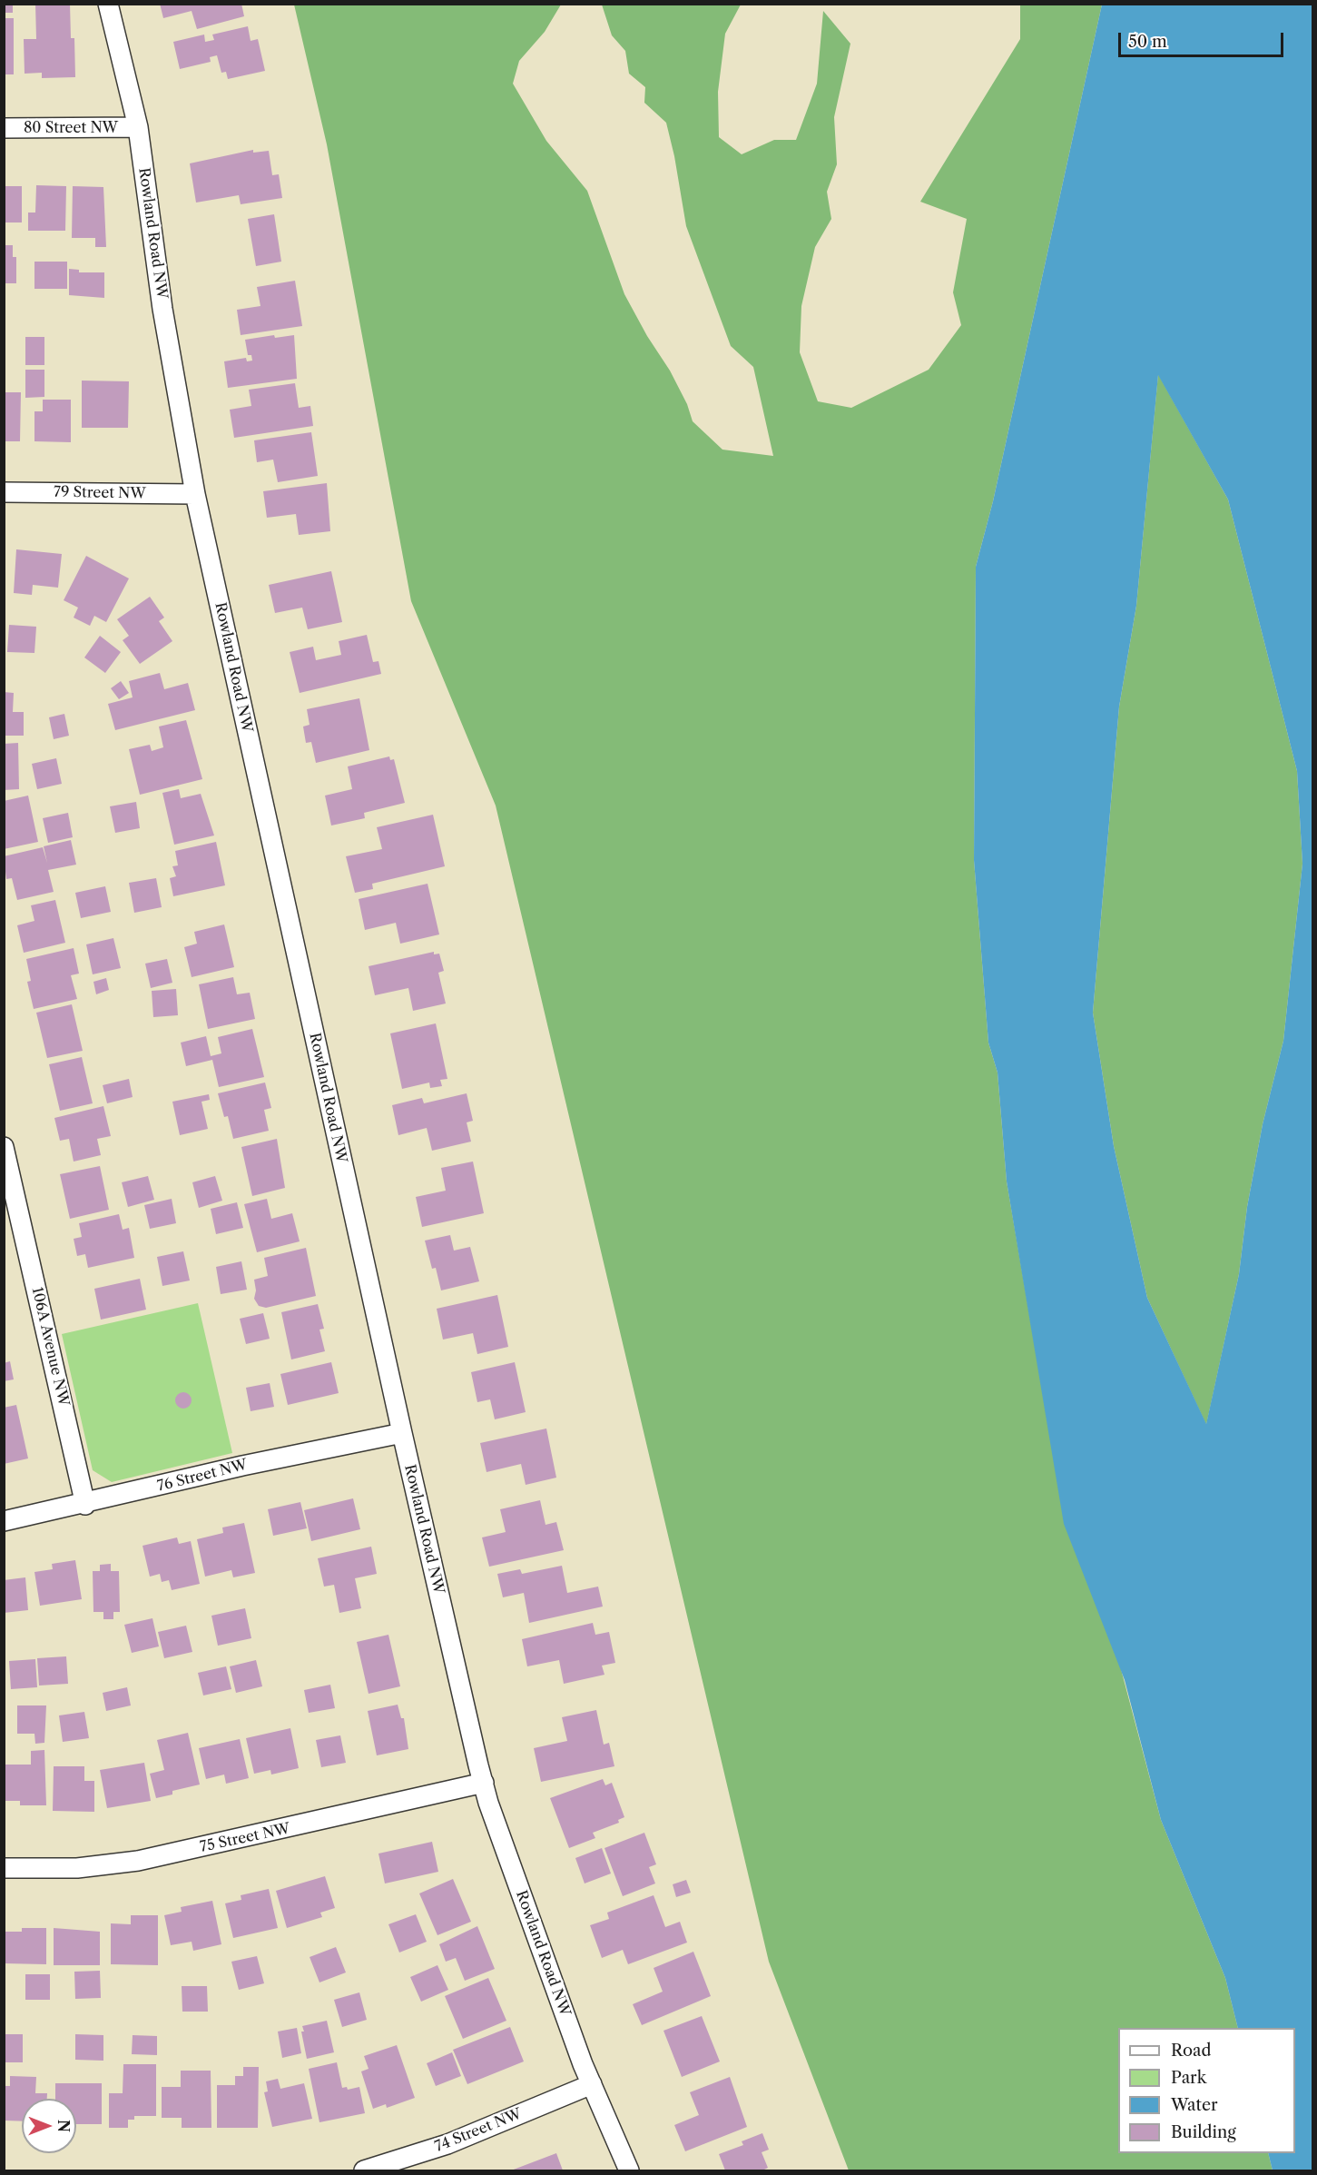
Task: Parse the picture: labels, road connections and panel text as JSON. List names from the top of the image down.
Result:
{
  "streets": {
    "street": [
      "80 Street NW",
      "Rowland Road NW",
      "79 Street NW",
      "106A Avenue NW",
      "76 Street NW",
      "75 Street NW",
      "74 Street NW"
    ]
  },
  "crossings": [
    ["80 Street NW", "Rowland Road NW"],
    ["Rowland Road NW", "79 Street NW"],
    ["Rowland Road NW", "76 Street NW"],
    ["Rowland Road NW", "75 Street NW"],
    ["Rowland Road NW", "74 Street NW"],
    ["106A Avenue NW", "76 Street NW"]
  ],
  "legend": [
    "Road",
    "Park",
    "Water",
    "Building"
  ],
  "scale_bar": "50 m",
  "north": "right"
}
